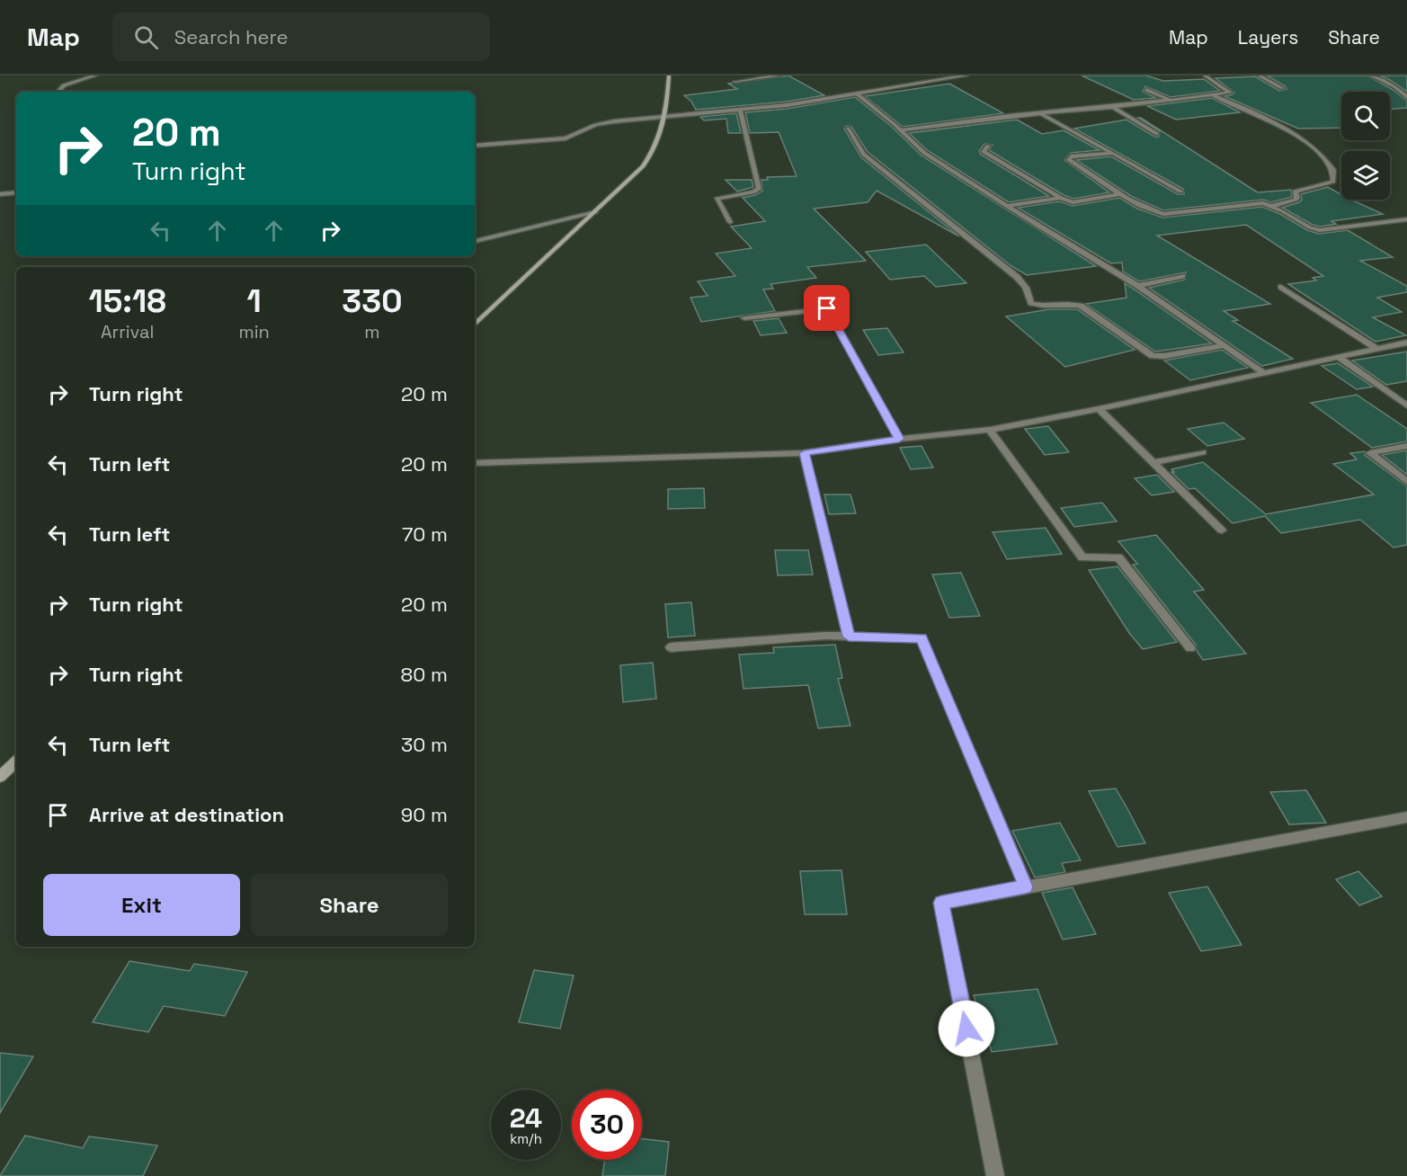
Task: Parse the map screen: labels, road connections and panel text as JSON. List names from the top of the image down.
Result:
{
  "page": {
    "header": "Map",
    "search": "Search here",
    "nav": ["Map", "Layers", "Share"],
    "turn": ["20 m", "Turn right"],
    "eta": [
      "15:18",
      "Arrival",
      "1",
      "min",
      "330",
      "m"
    ],
    "list": [
      {
        "name": "Turn right",
        "value": "20 m"
      },
      {
        "name": "Turn left",
        "value": "20 m"
      },
      {
        "name": "Turn left",
        "value": "70 m"
      },
      {
        "name": "Turn right",
        "value": "20 m"
      },
      {
        "name": "Turn right",
        "value": "80 m"
      },
      {
        "name": "Turn left",
        "value": "30 m"
      },
      {
        "name": "Arrive at destination",
        "value": "90 m"
      }
    ],
    "buttons": ["Exit", "Share"],
    "speed": "24 km/h",
    "limit": "30"
  }
}
